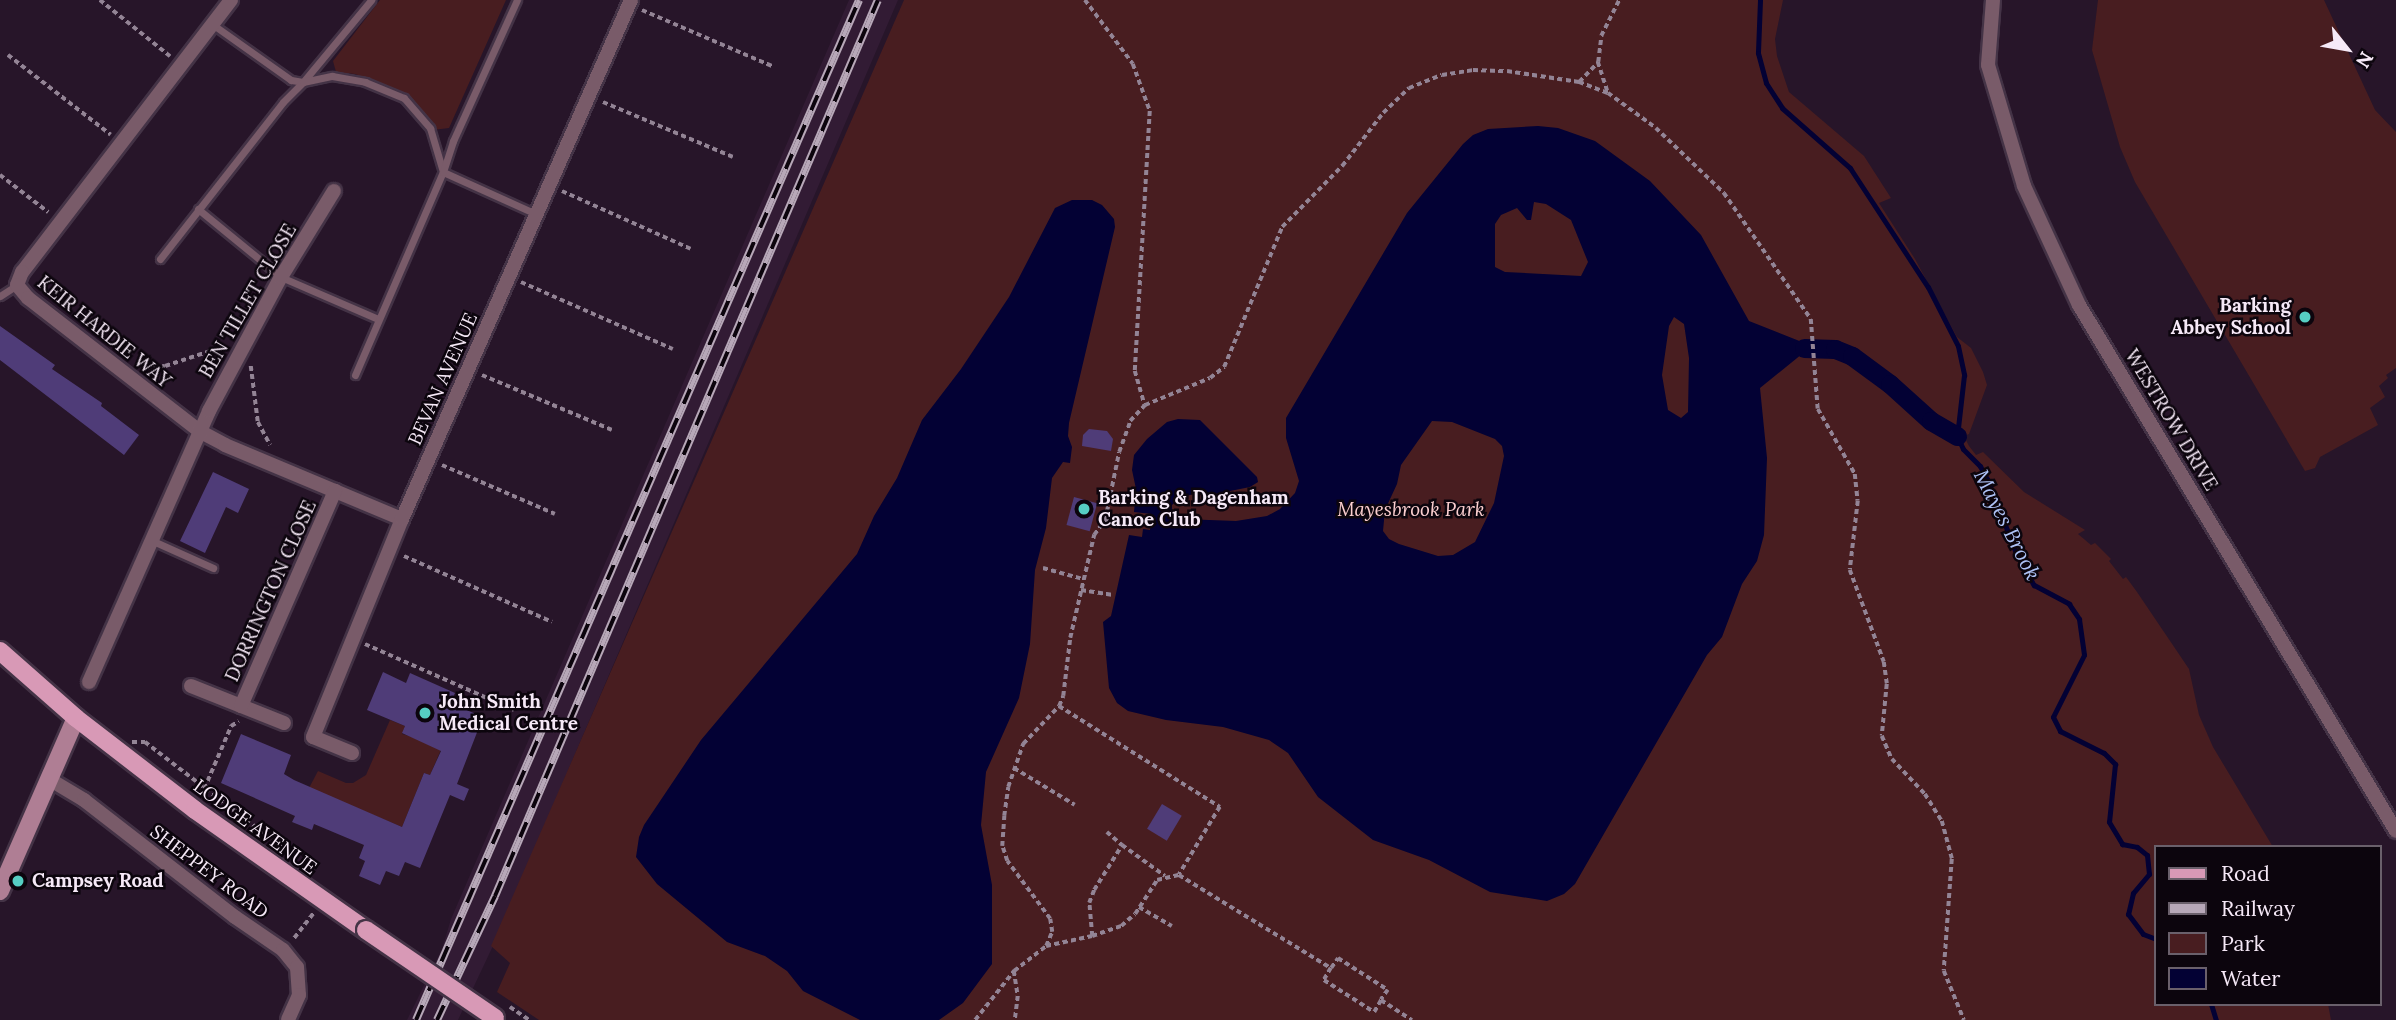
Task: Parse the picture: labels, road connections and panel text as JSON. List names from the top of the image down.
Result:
{
  "streets": {
    "main road": ["LODGE AVENUE"],
    "street": [
      "BEN TILLET CLOSE",
      "KEIR HARDIE WAY",
      "BEVAN AVENUE",
      "WESTROW DRIVE",
      "DORRINGTON CLOSE",
      "SHEPPEY ROAD"
    ]
  },
  "crossings": [
    ["BEN TILLET CLOSE", "KEIR HARDIE WAY"],
    ["KEIR HARDIE WAY", "BEVAN AVENUE"],
    ["KEIR HARDIE WAY", "DORRINGTON CLOSE"]
  ],
  "water": ["Mayes Brook"],
  "parks": ["Mayesbrook Park"],
  "places": [
    "Barking Abbey School",
    "Barking & Dagenham Canoe Club",
    "John Smith Medical Centre",
    "Campsey Road"
  ],
  "legend": [
    "Road",
    "Railway",
    "Park",
    "Water"
  ],
  "north": "bottom right"
}
